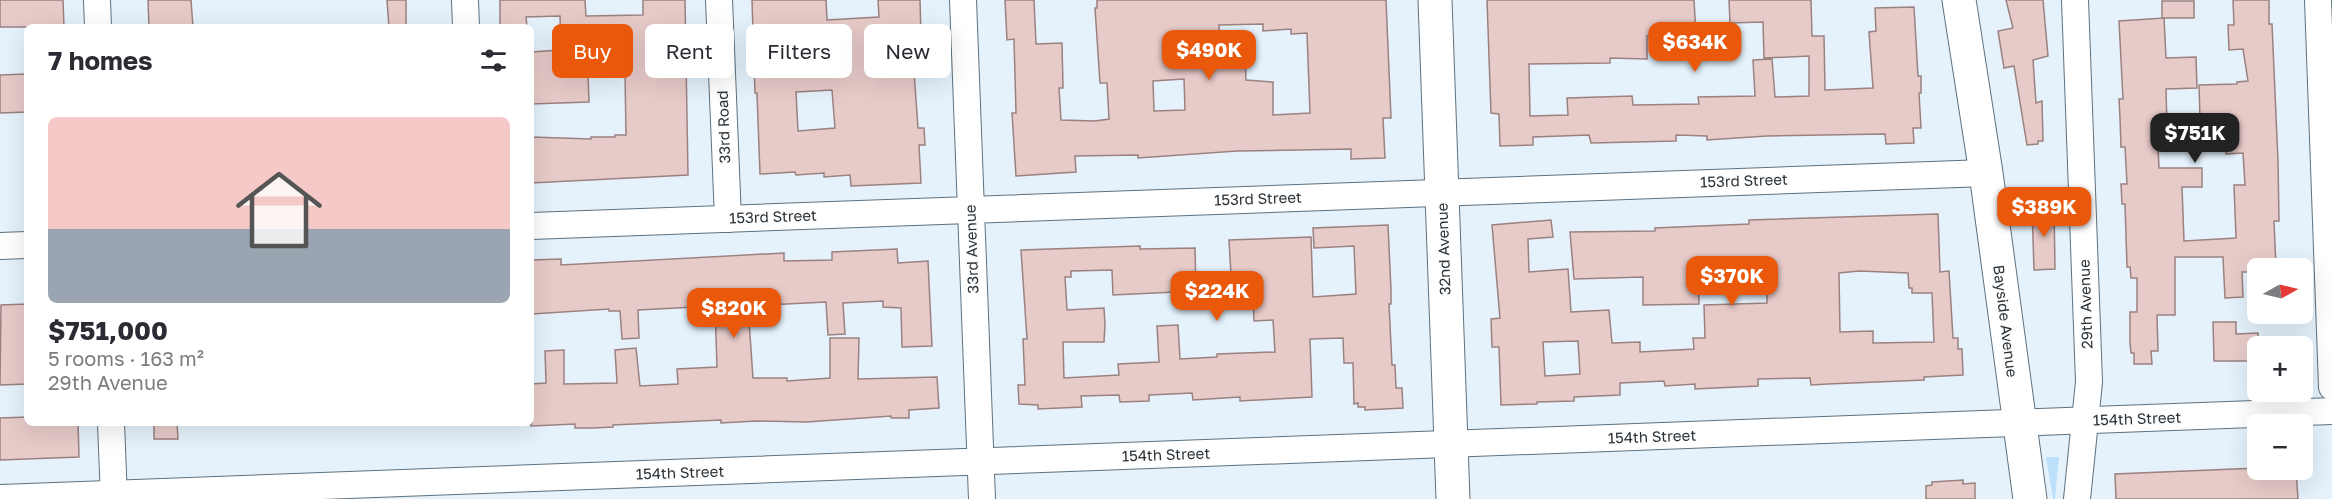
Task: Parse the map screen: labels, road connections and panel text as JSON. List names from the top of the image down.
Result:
{
  "streets": {
    "street": [
      "33rd Road",
      "153rd Street",
      "33rd Avenue",
      "32nd Avenue",
      "29th Avenue",
      "Bayside Avenue",
      "154th Street"
    ]
  },
  "crossings": [
    ["33rd Road", "153rd Street"],
    ["153rd Street", "33rd Avenue"],
    ["153rd Street", "32nd Avenue"],
    ["153rd Street", "Bayside Avenue"],
    ["33rd Avenue", "154th Street"],
    ["32nd Avenue", "154th Street"],
    ["29th Avenue", "154th Street"],
    ["Bayside Avenue", "154th Street"]
  ],
  "north": "right",
  "page": {
    "price": [
      "$634K",
      "$490K",
      "$751K",
      "$389K",
      "$370K",
      "$224K",
      "$820K"
    ],
    "chip": [
      "Buy",
      "Rent",
      "Filters",
      "New"
    ],
    "heading": "7 homes",
    "list": [
      {
        "name": "$751,000",
        "note": "5 rooms · 163 m² · 29th Avenue"
      }
    ],
    "map_buttons": ["+", "−"]
  }
}
